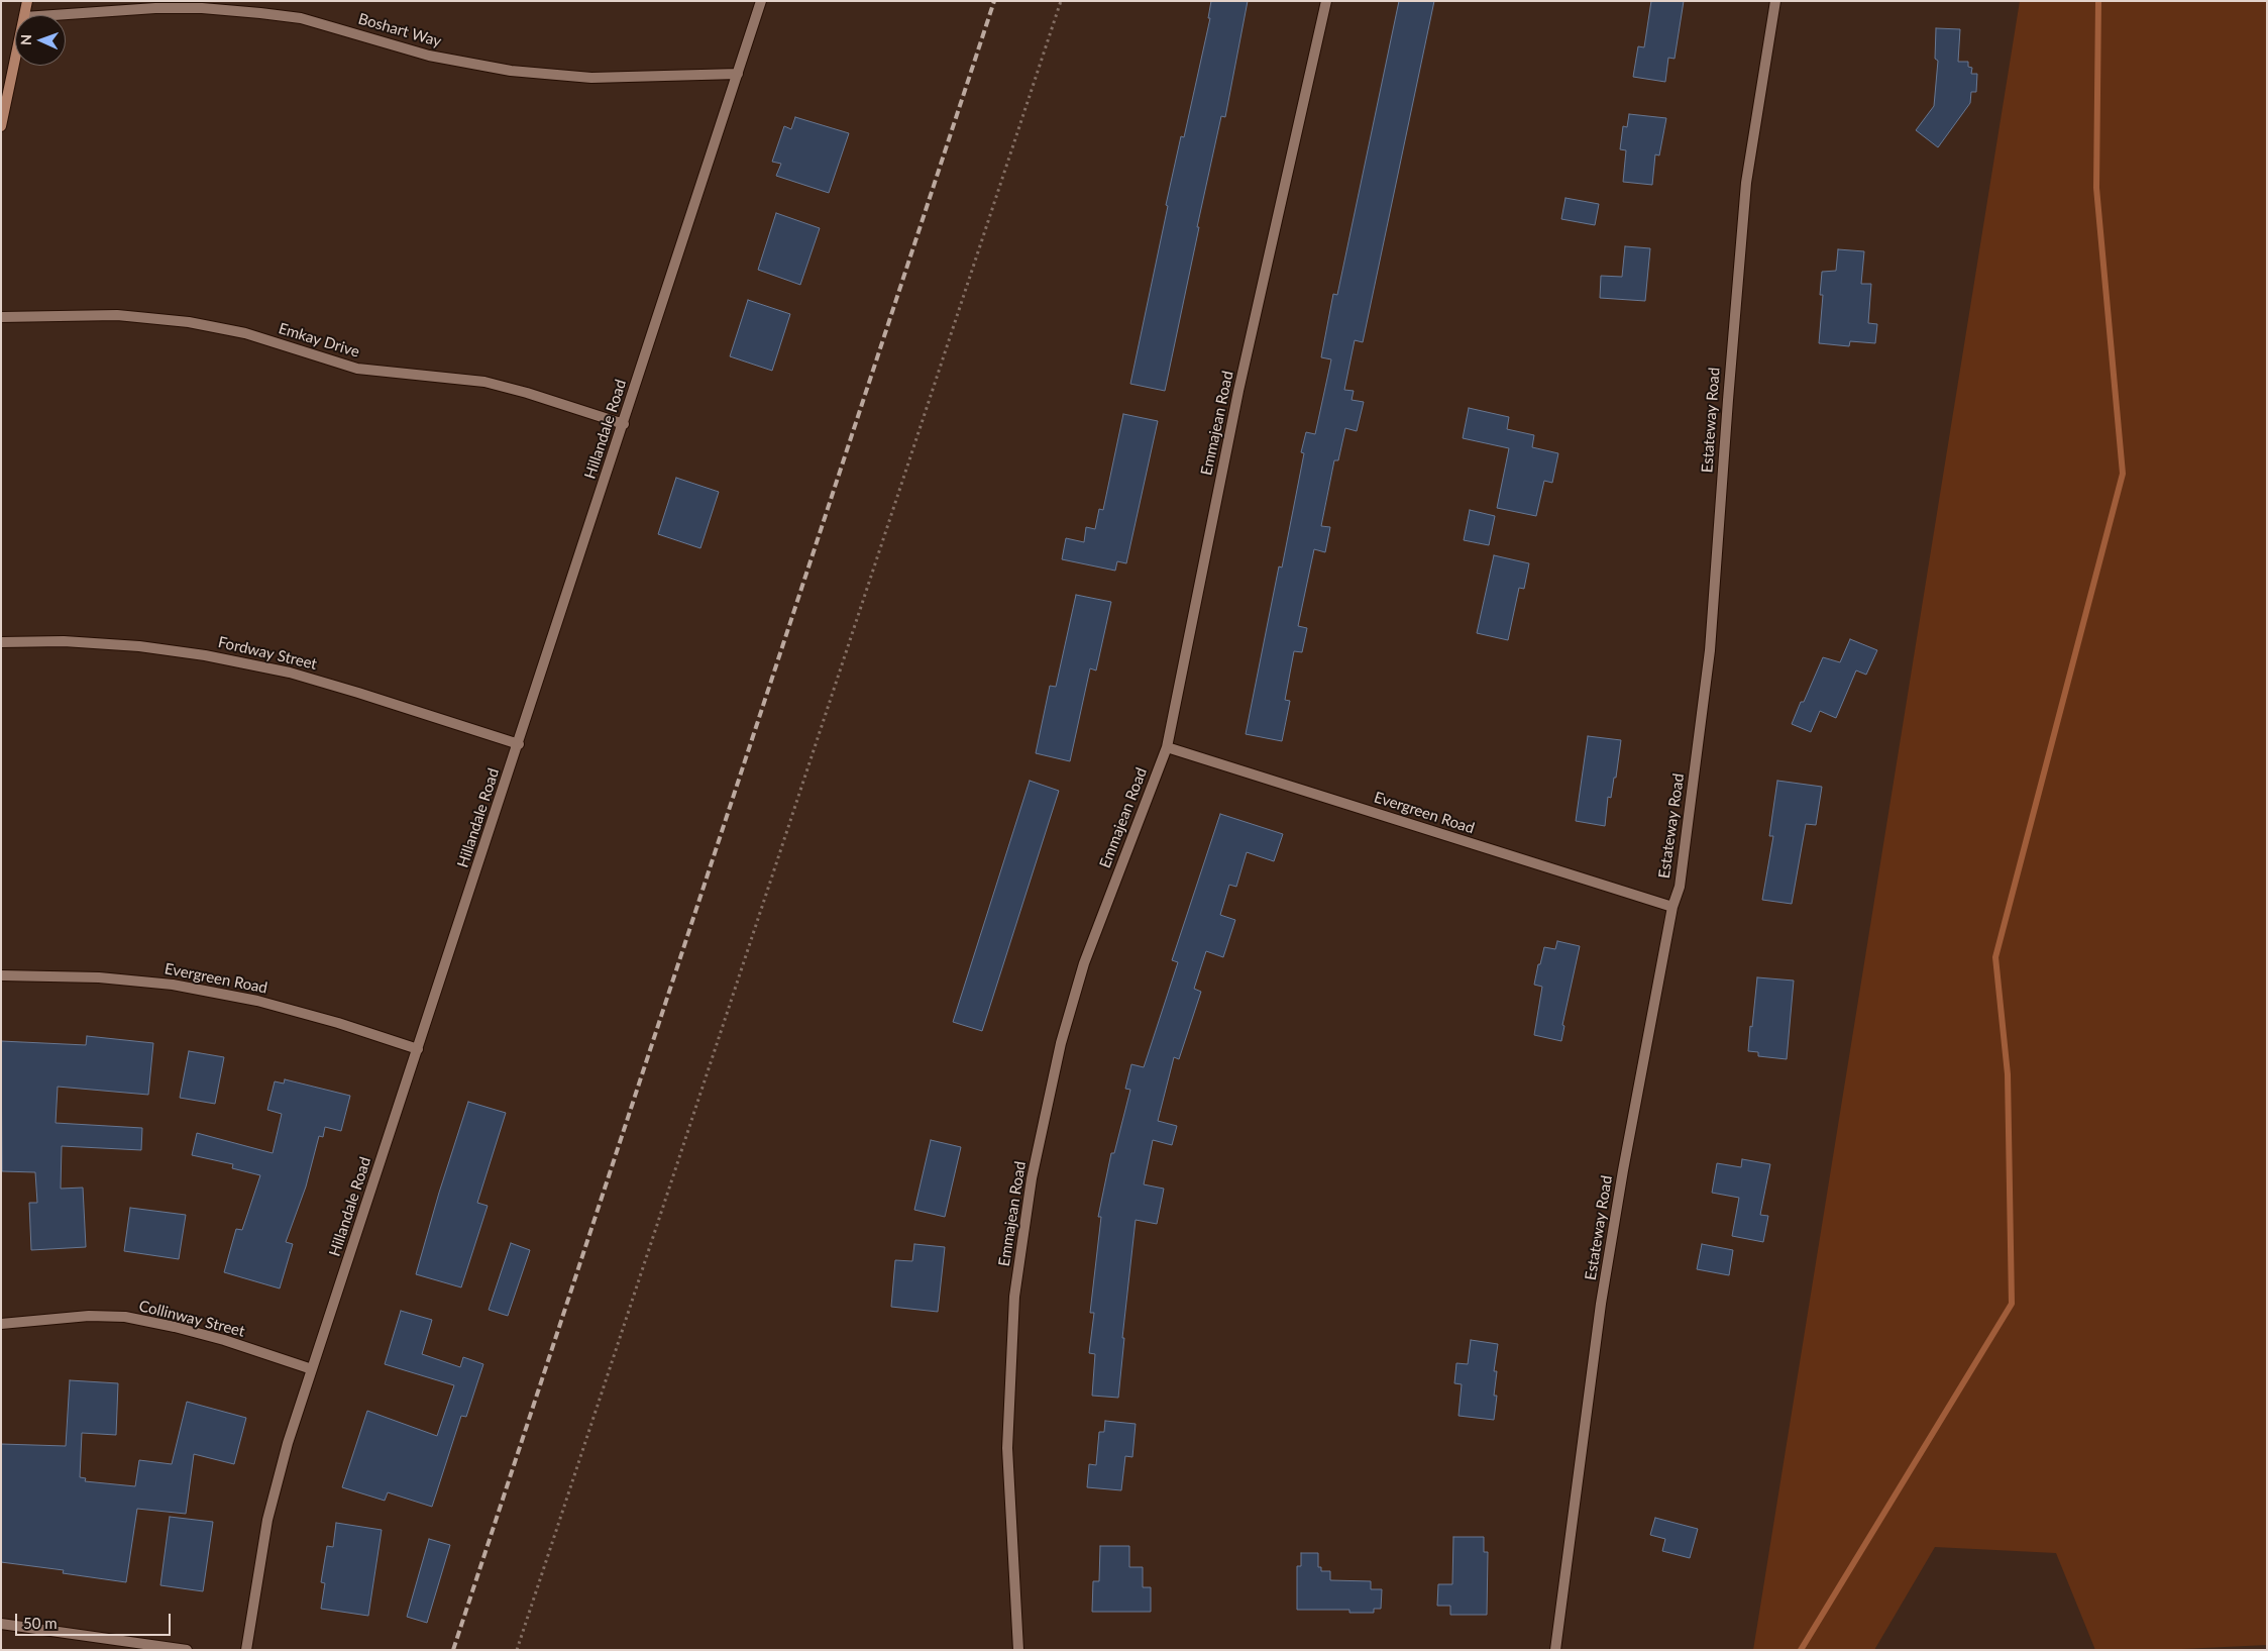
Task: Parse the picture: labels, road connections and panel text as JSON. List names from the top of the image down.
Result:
{
  "streets": {
    "street": [
      "Boshart Way",
      "Emkay Drive",
      "Estateway Road",
      "Emmajean Road",
      "Hillandale Road",
      "Fordway Street",
      "Evergreen Road",
      "Collinway Street"
    ]
  },
  "crossings": [
    ["Boshart Way", "Hillandale Road"],
    ["Emkay Drive", "Hillandale Road"],
    ["Estateway Road", "Evergreen Road"],
    ["Emmajean Road", "Evergreen Road"],
    ["Hillandale Road", "Fordway Street"],
    ["Hillandale Road", "Evergreen Road"],
    ["Hillandale Road", "Collinway Street"]
  ],
  "scale_bar": "50 m",
  "north": "left"
}
